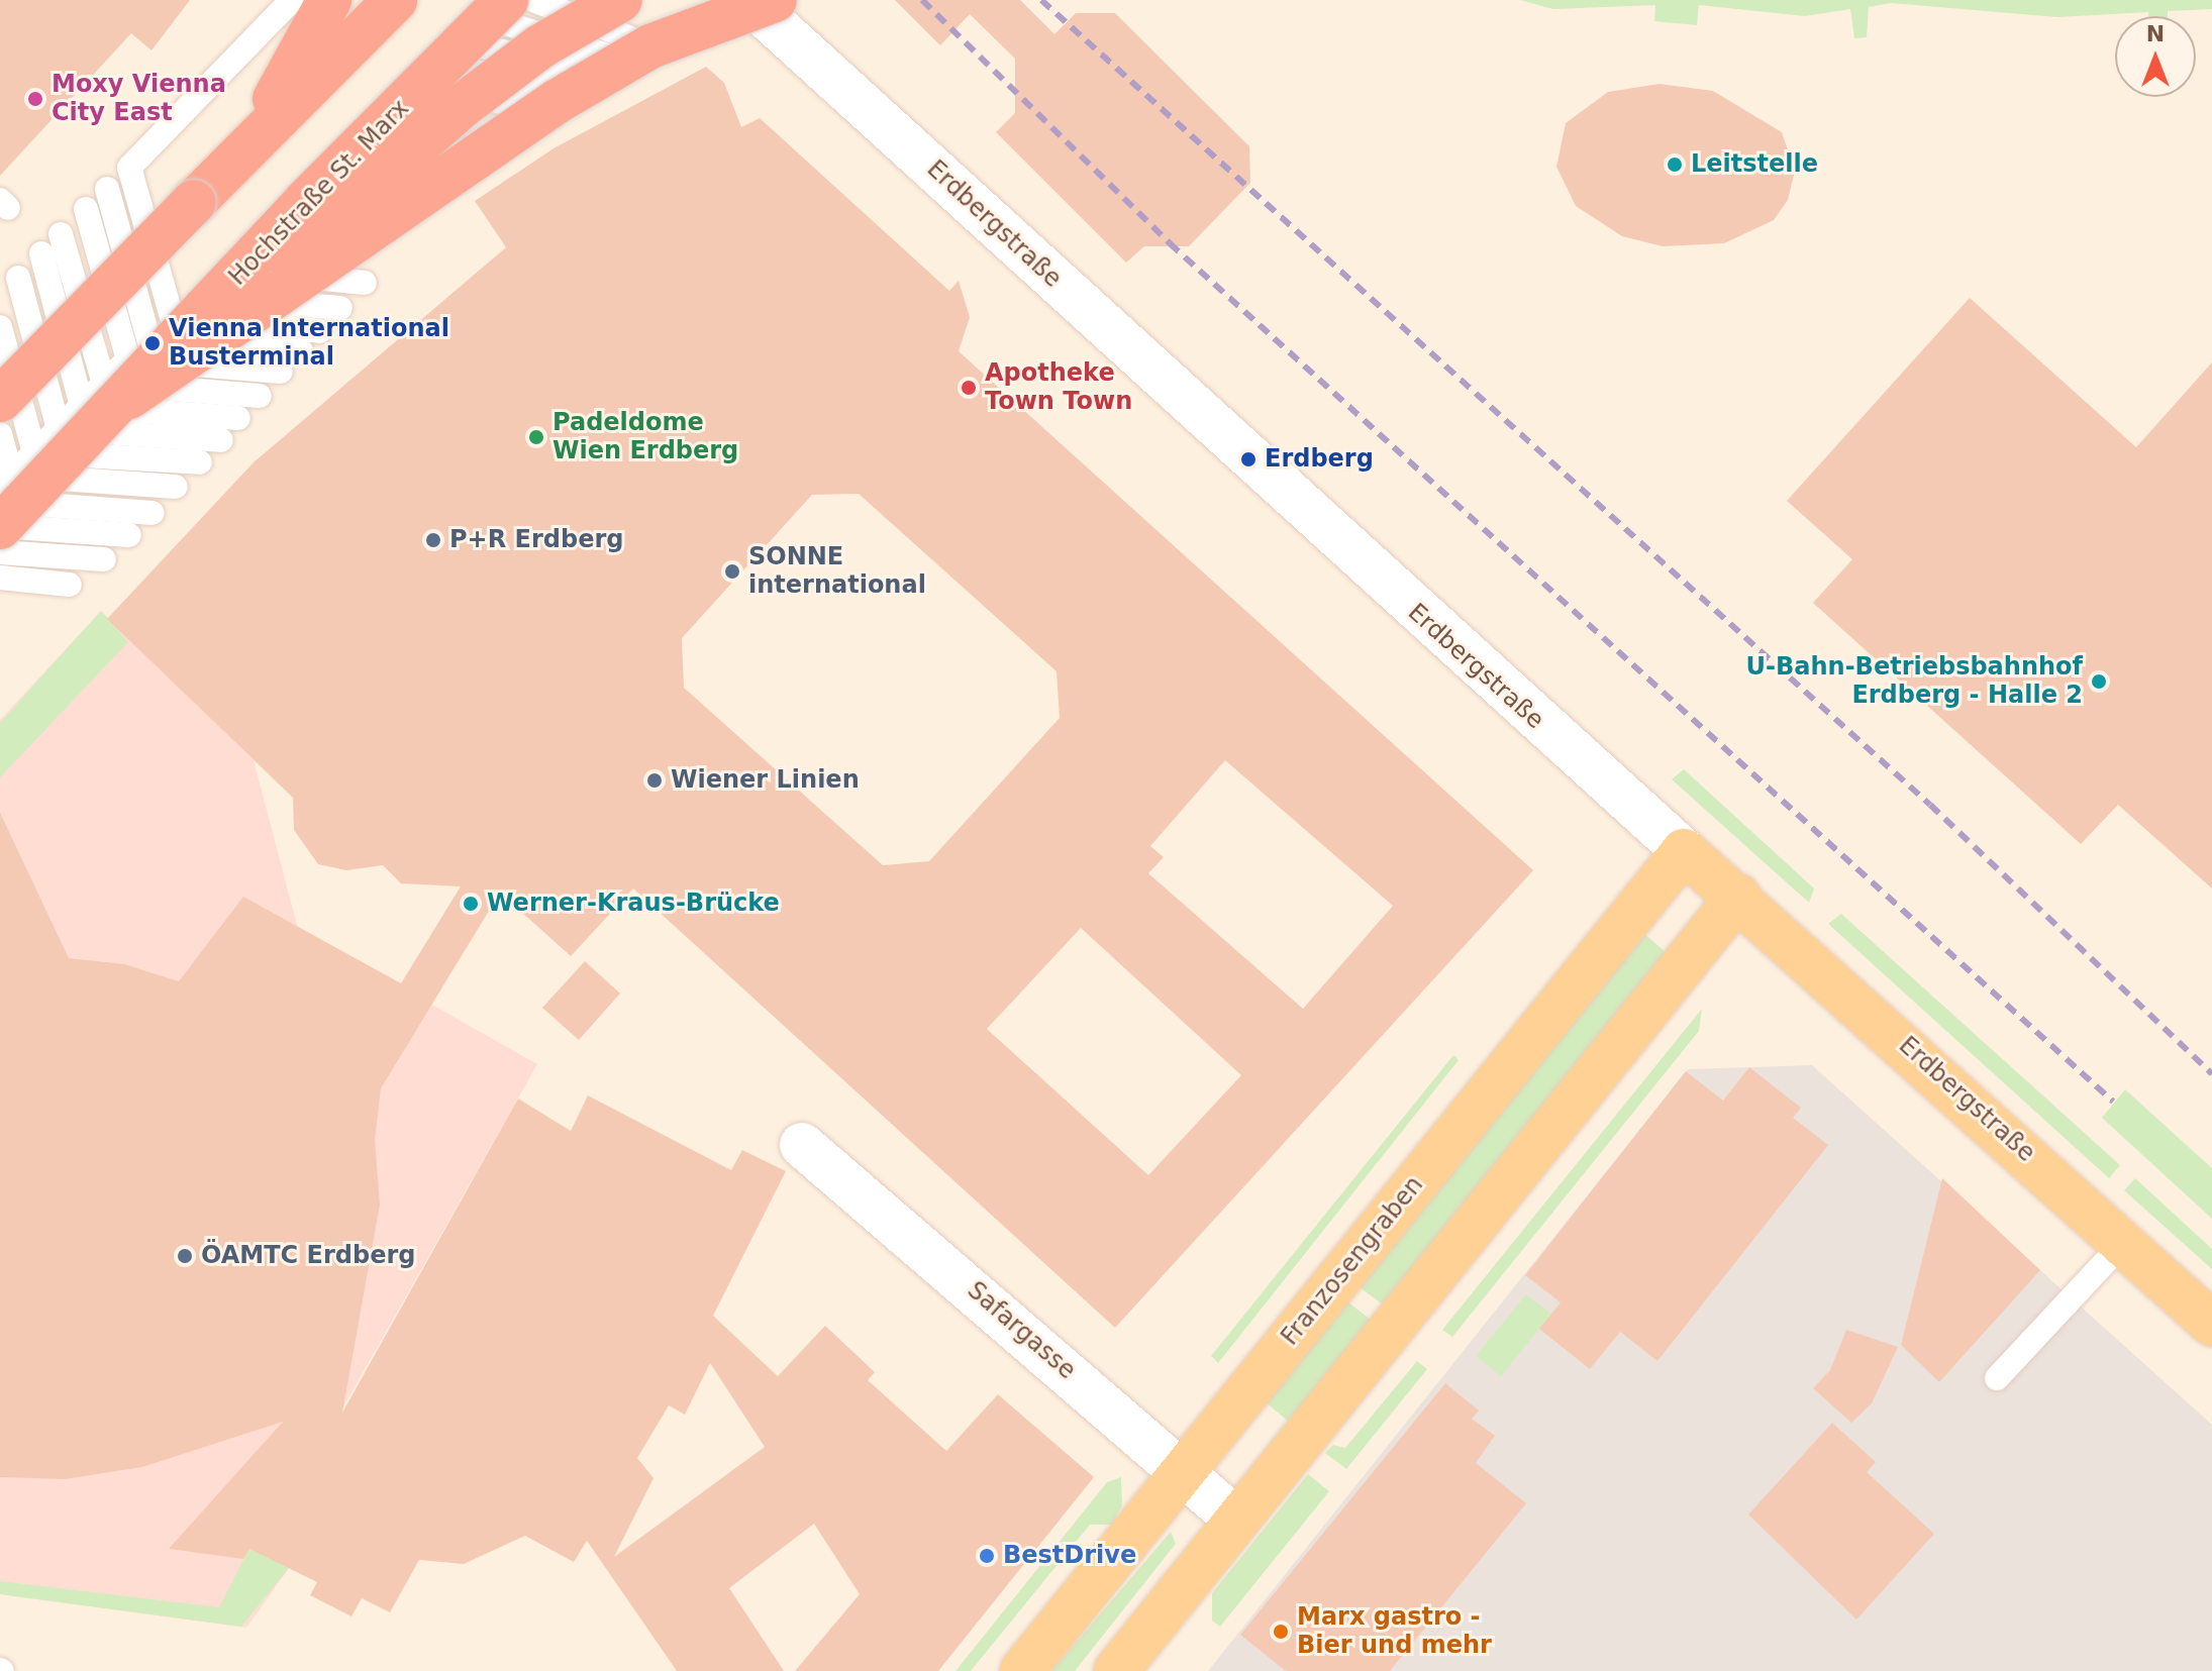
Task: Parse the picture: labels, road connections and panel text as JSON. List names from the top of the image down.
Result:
{
  "streets": {
    "highway": ["Hochstraße St. Marx"],
    "main road": ["Erdbergstraße", "Franzosengraben"],
    "street": ["Safargasse"]
  },
  "crossings": [
    ["Erdbergstraße", "Franzosengraben"],
    ["Franzosengraben", "Safargasse"]
  ],
  "places": [
    "Moxy Vienna City East",
    "Leitstelle",
    "Vienna International Busterminal",
    "Apotheke Town Town",
    "Padeldome Wien Erdberg",
    "Erdberg",
    "P+R Erdberg",
    "SONNE international",
    "U-Bahn-Betriebsbahnhof Erdberg - Halle 2",
    "Wiener Linien",
    "Werner-Kraus-Brücke",
    "ÖAMTC Erdberg",
    "BestDrive",
    "Marx gastro - Bier und mehr"
  ],
  "north": "top"
}
